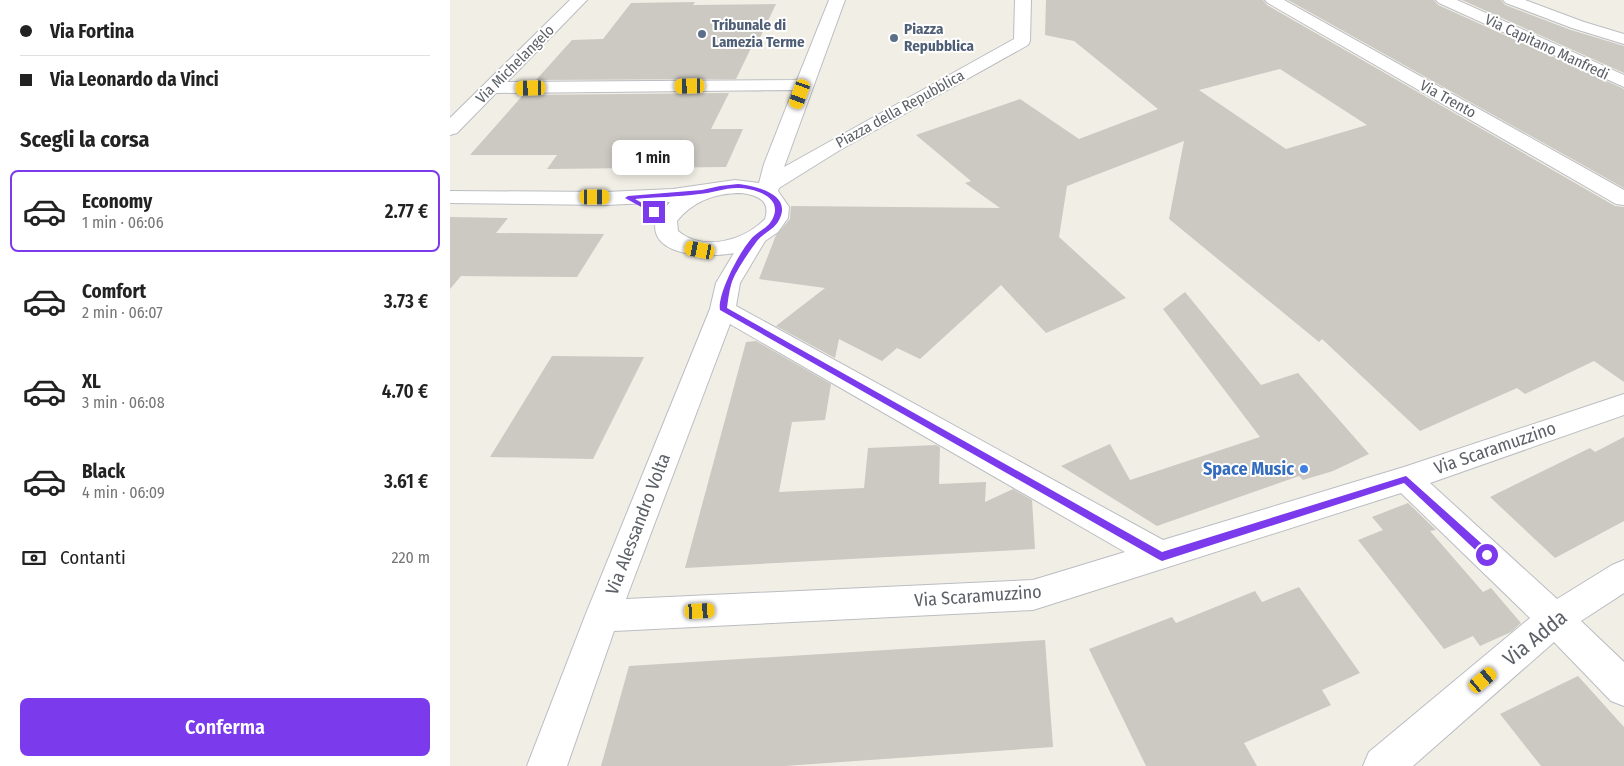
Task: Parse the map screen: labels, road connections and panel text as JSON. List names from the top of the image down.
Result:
{
  "streets": {
    "street": [
      "Via Capitano Manfredi",
      "Via Michelangelo",
      "Via Trento",
      "Piazza della Repubblica",
      "Via Scaramuzzino",
      "Via Alessandro Volta",
      "Via Adda"
    ]
  },
  "crossings": [
    ["Via Scaramuzzino", "Via Alessandro Volta"]
  ],
  "places": ["Tribunale di Lamezia Terme", "Piazza Repubblica", "Space Music"],
  "page": {
    "banner": ["Via Fortina", "Via Leonardo da Vinci"],
    "heading": "Scegli la corsa",
    "bubble": "1 min",
    "list": [
      {
        "name": "Economy",
        "note": "1 min · 06:06",
        "value": "2.77 €"
      },
      {
        "name": "Comfort",
        "note": "2 min · 06:07",
        "value": "3.73 €"
      },
      {
        "name": "XL",
        "note": "3 min · 06:08",
        "value": "4.70 €"
      },
      {
        "name": "Black",
        "note": "4 min · 06:09",
        "value": "3.61 €"
      }
    ],
    "pay": ["Contanti", "220 m"],
    "buttons": "Conferma"
  }
}
